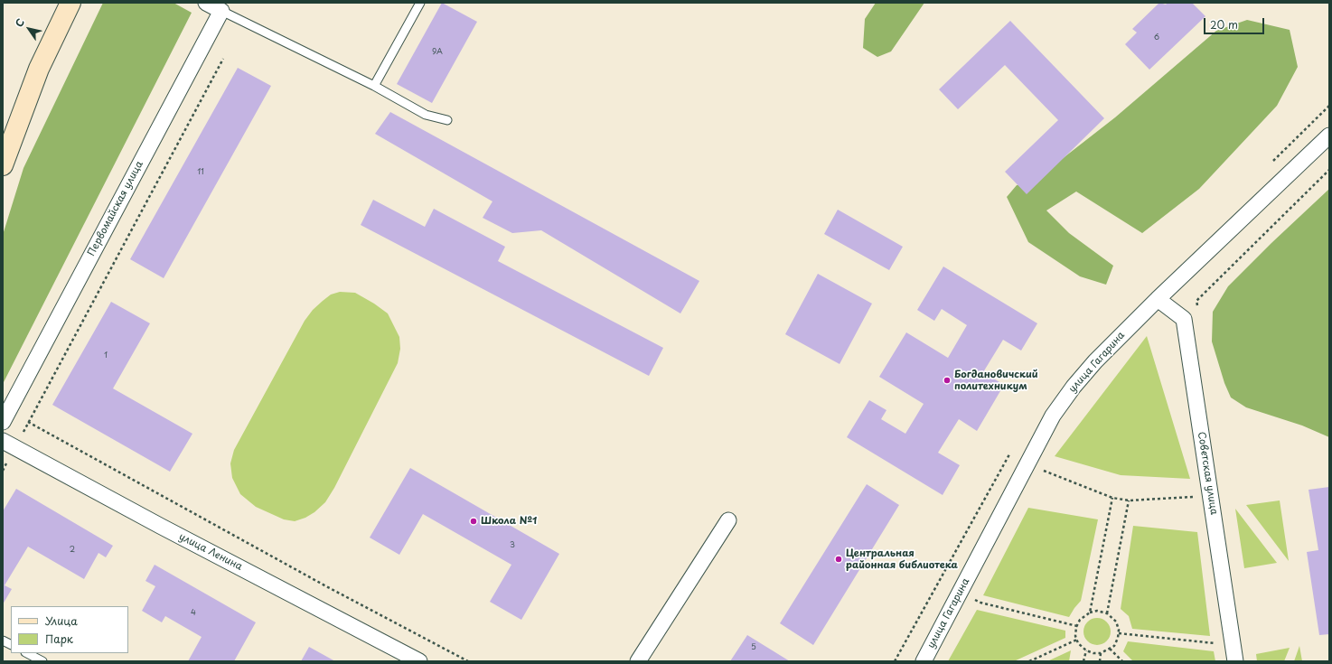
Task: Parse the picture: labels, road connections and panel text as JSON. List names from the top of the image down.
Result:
{
  "streets": {
    "street": [
      "Первомайская улица",
      "улица Гагарина",
      "Советская улица",
      "улица Ленина"
    ]
  },
  "crossings": [
    ["улица Гагарина", "Советская улица"]
  ],
  "places": ["Богдановичский политехникум", "Школа №1", "Центральная районная библиотека"],
  "house_numbers": [
    "6",
    "9А",
    "11",
    "1",
    "3",
    "2",
    "4",
    "5"
  ],
  "legend": ["Улица", "Парк"],
  "scale_bar": "20 m",
  "north": "top left"
}
